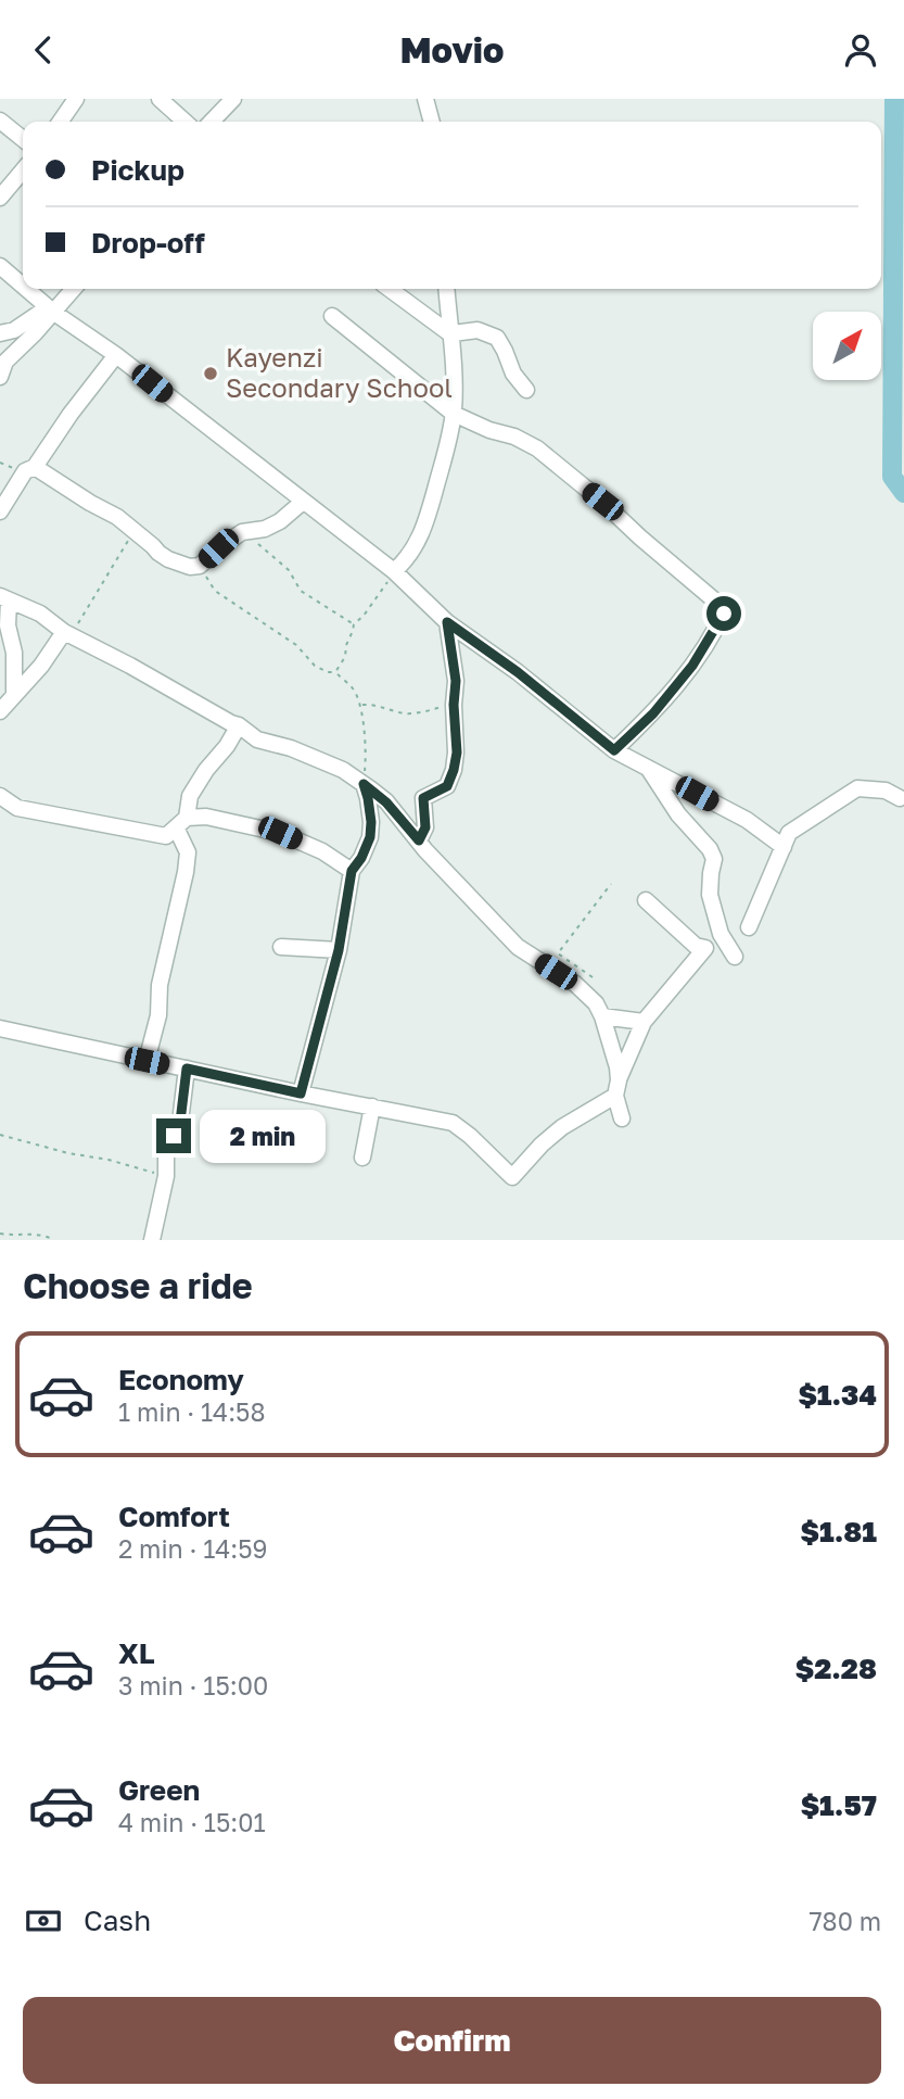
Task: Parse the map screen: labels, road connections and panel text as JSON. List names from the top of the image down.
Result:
{
  "places": ["Kayenzi Secondary School"],
  "north": "top right",
  "page": {
    "header": "Movio",
    "banner": ["Pickup", "Drop-off"],
    "bubble": "2 min",
    "heading": "Choose a ride",
    "list": [
      {
        "name": "Economy",
        "note": "1 min · 14:58",
        "value": "$1.34"
      },
      {
        "name": "Comfort",
        "note": "2 min · 14:59",
        "value": "$1.81"
      },
      {
        "name": "XL",
        "note": "3 min · 15:00",
        "value": "$2.28"
      },
      {
        "name": "Green",
        "note": "4 min · 15:01",
        "value": "$1.57"
      }
    ],
    "pay": ["Cash", "780 m"],
    "buttons": "Confirm"
  }
}
